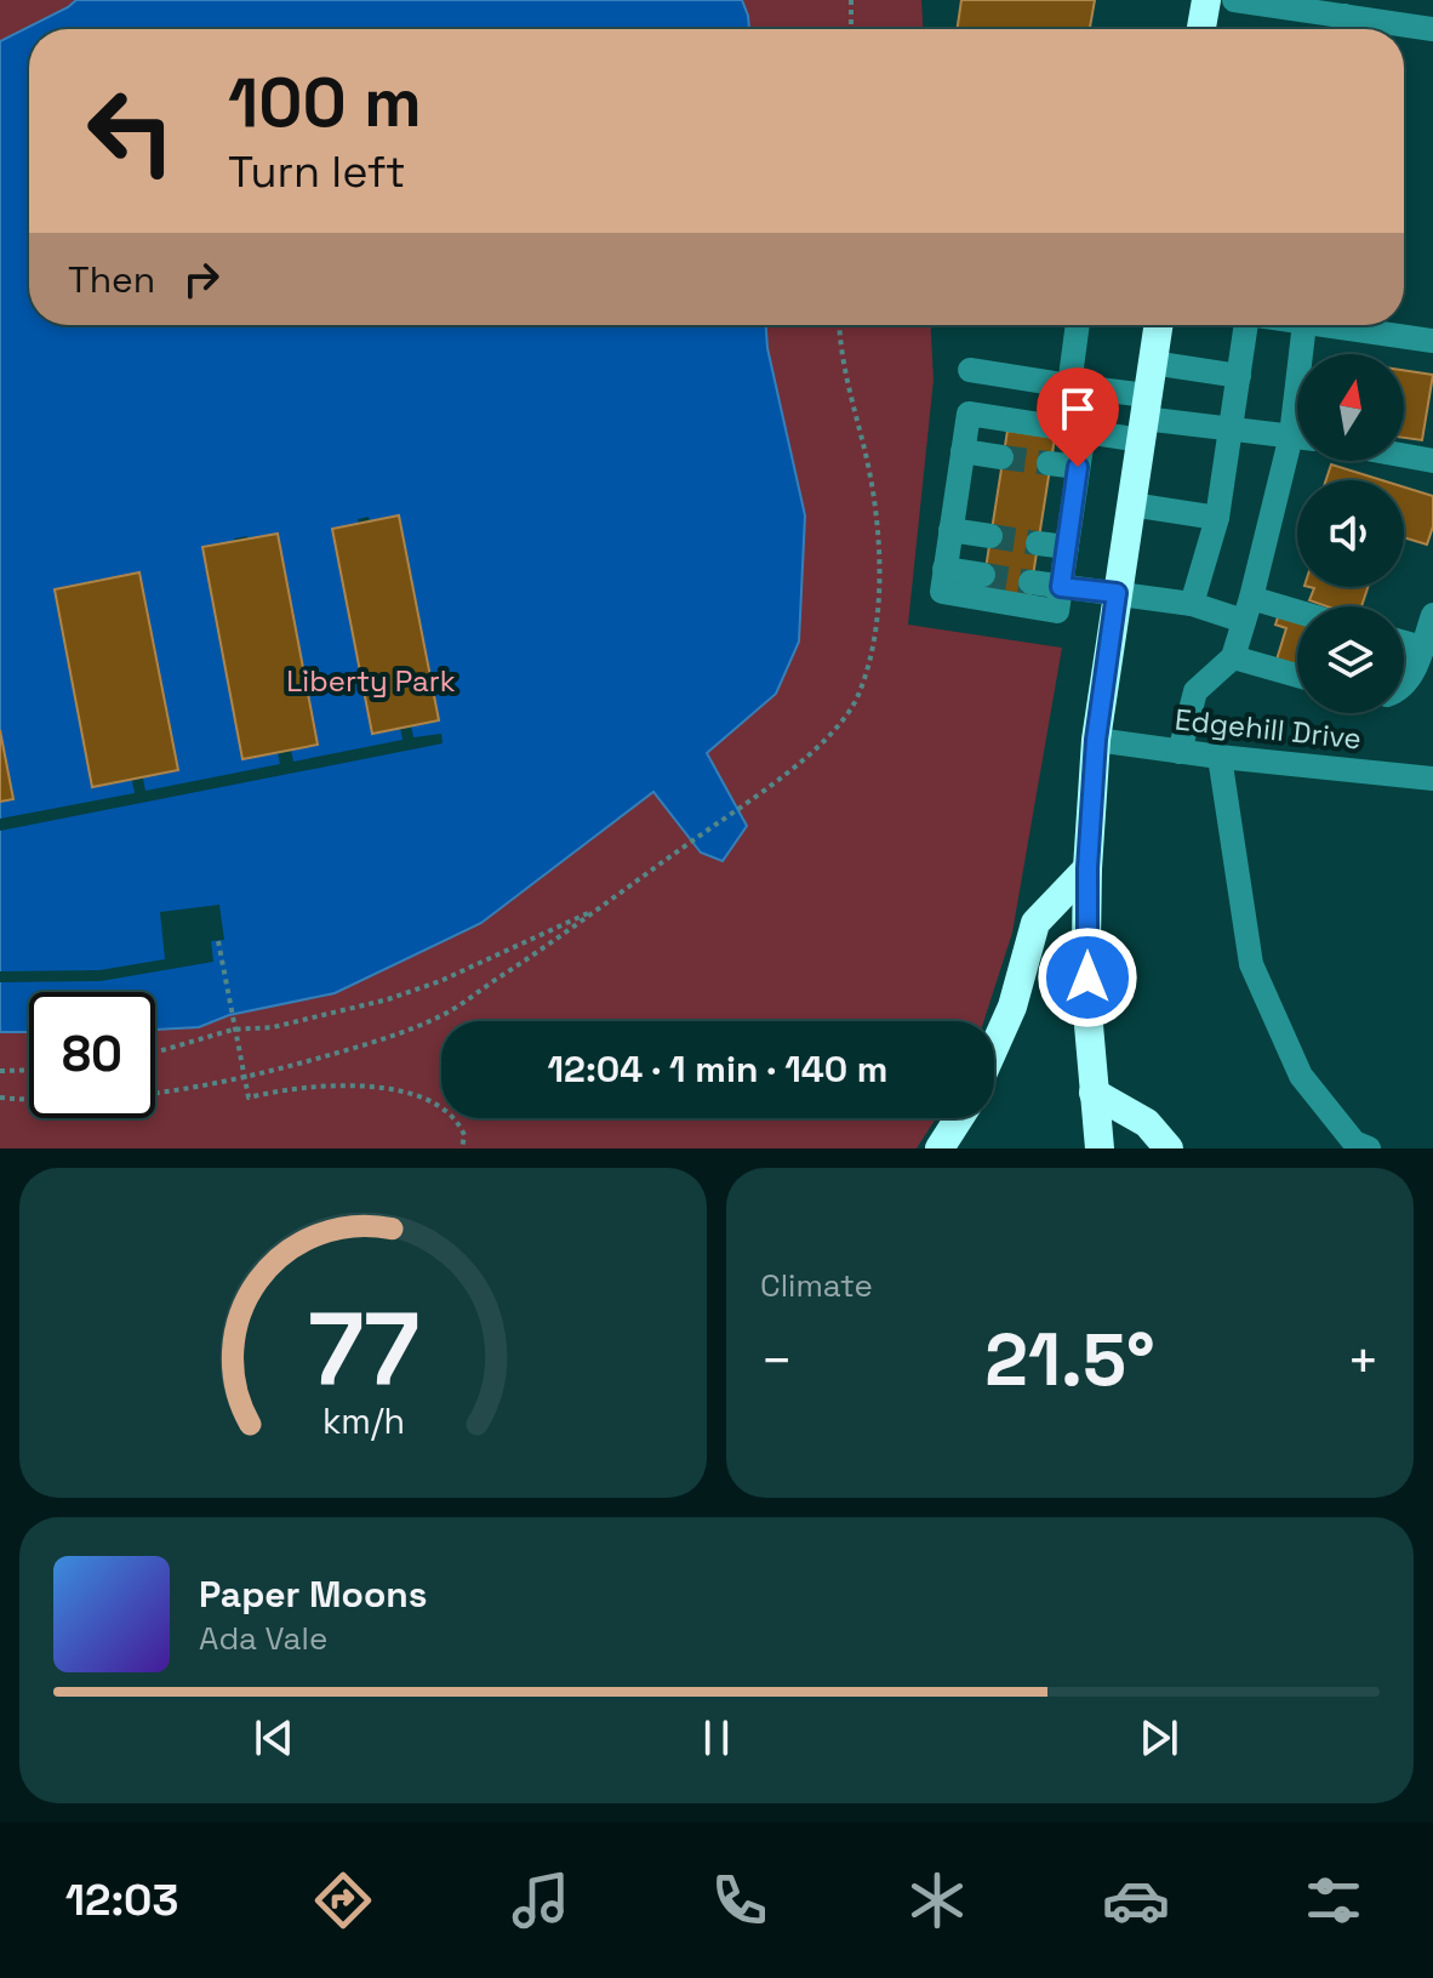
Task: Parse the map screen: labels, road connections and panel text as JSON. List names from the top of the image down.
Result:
{
  "streets": {
    "street": ["Edgehill Drive"]
  },
  "parks": ["Liberty Park"],
  "north": "top",
  "page": {
    "turn": ["100 m", "Turn left"],
    "then": "Then",
    "limit": "80",
    "trip": "12:04 · 1 min · 140 m",
    "tile": "Climate",
    "heat": ["−", "21.5°", "+"],
    "song": ["Paper Moons", "Ada Vale"],
    "tabs": "12:03",
    "gauge": ["77", "km/h"]
  }
}
